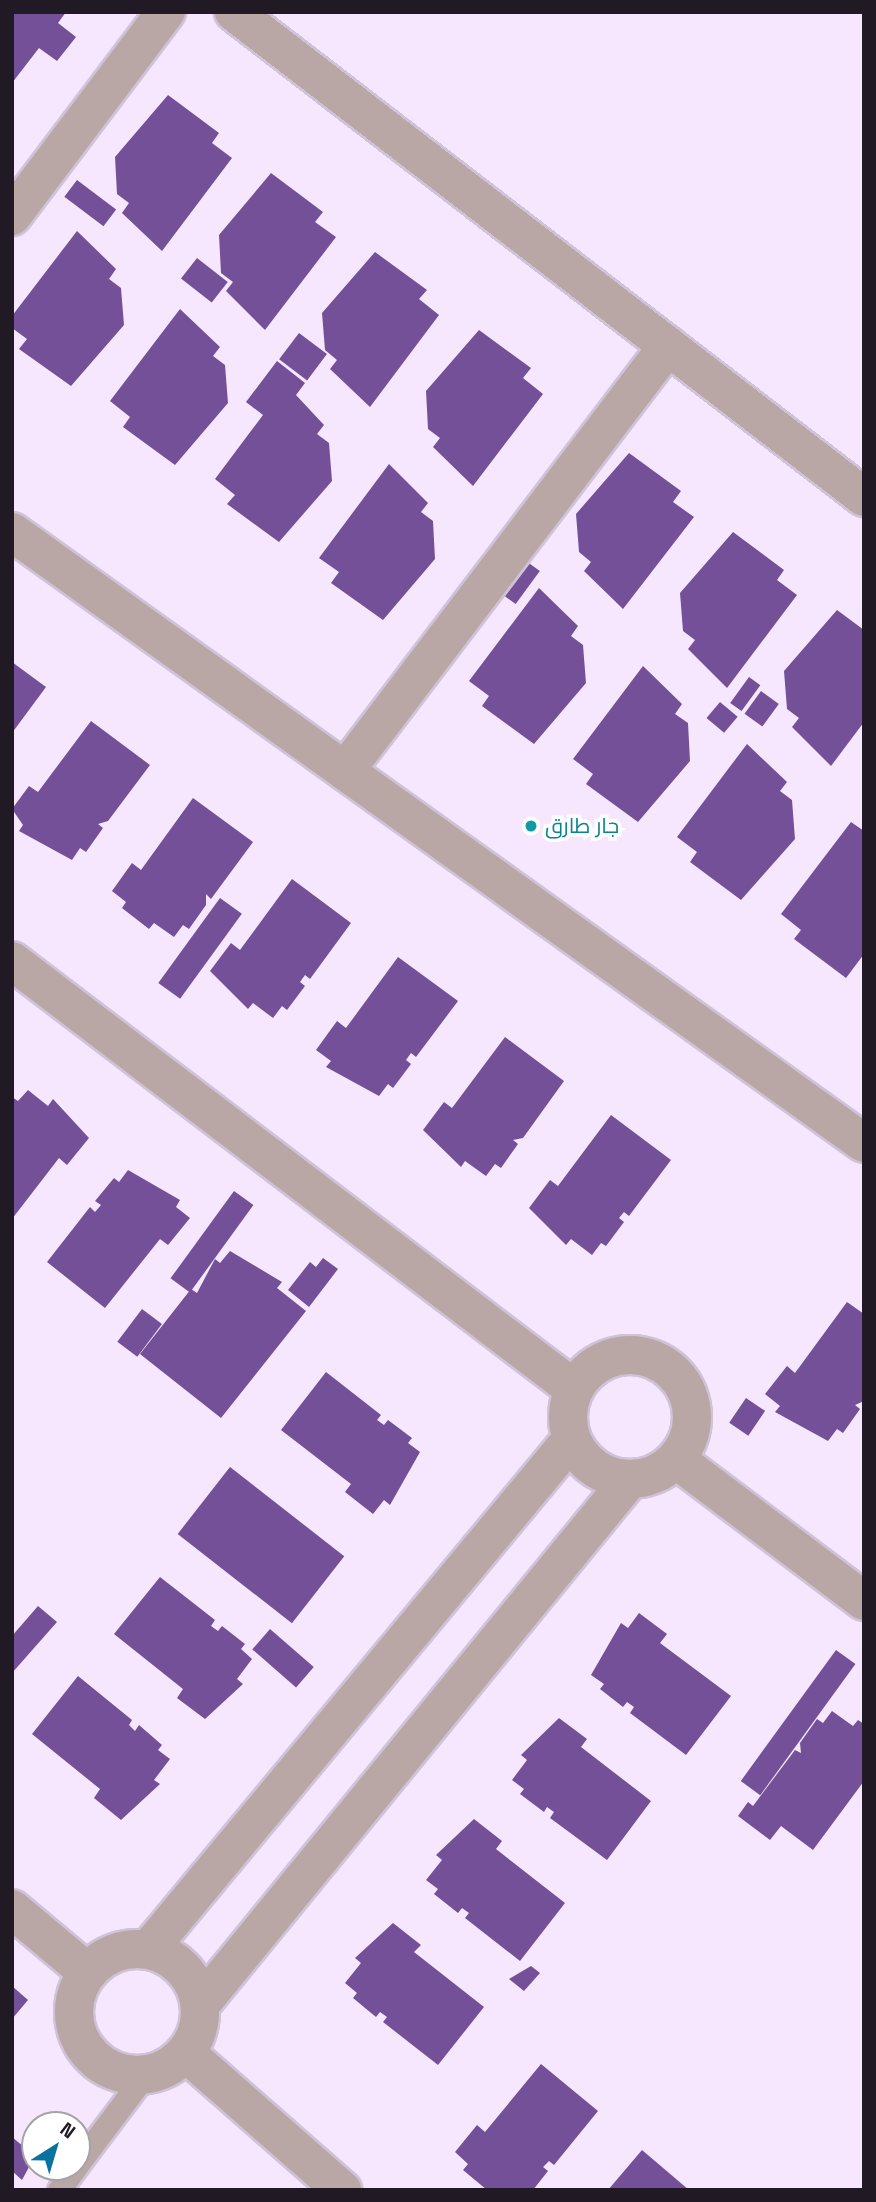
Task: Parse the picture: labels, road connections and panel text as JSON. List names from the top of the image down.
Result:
{
  "places": ["جار طارق"],
  "north": "top right"
}
